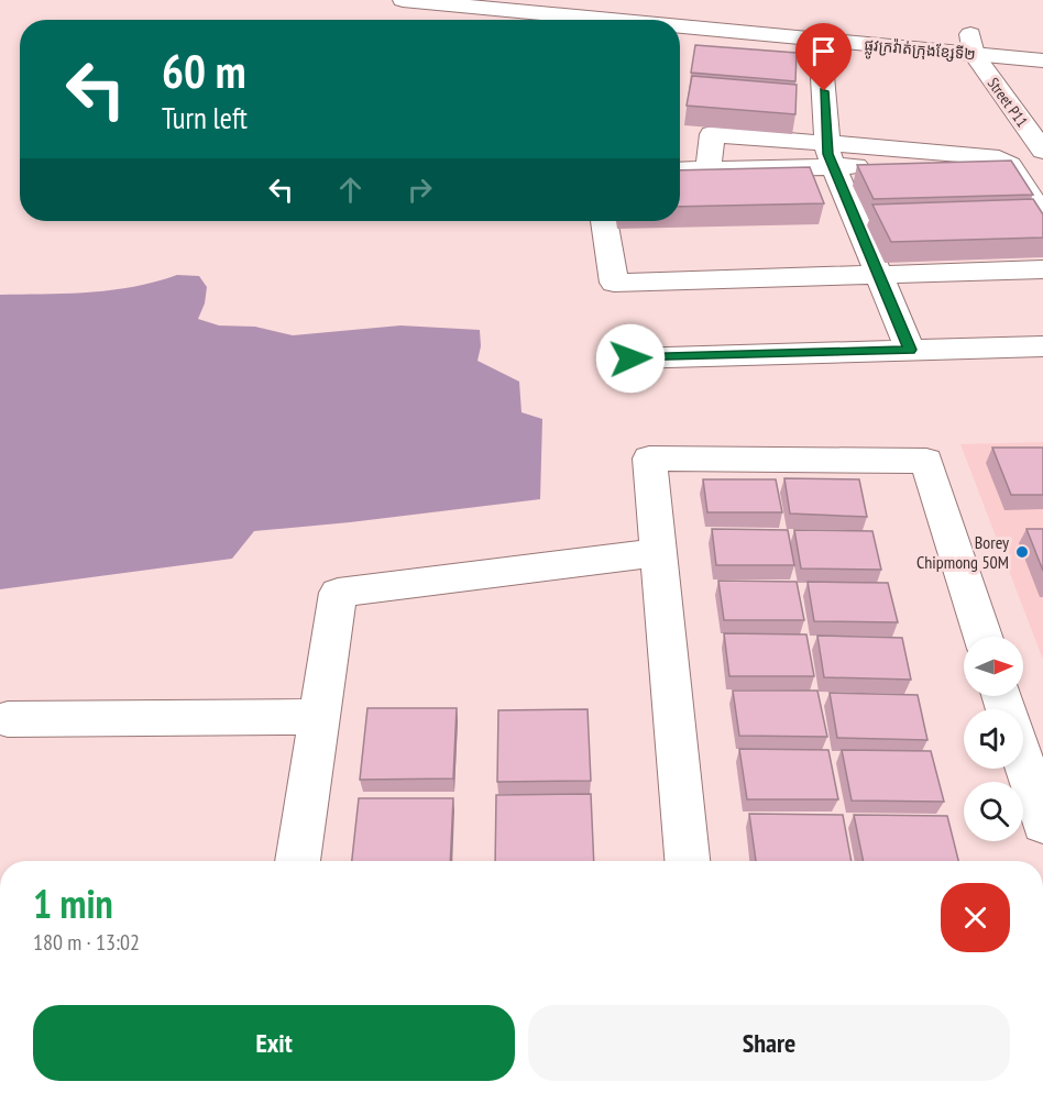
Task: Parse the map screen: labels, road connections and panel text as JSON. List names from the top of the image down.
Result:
{
  "streets": {
    "street": ["ផ្លូវក្រវ៉ាត់ក្រុងខ្សែទី២", "Street P11"]
  },
  "crossings": [
    ["ផ្លូវក្រវ៉ាត់ក្រុងខ្សែទី២", "Street P11"]
  ],
  "places": ["Borey Chipmong 50M"],
  "north": "right",
  "page": {
    "turn": ["60 m", "Turn left"],
    "heading": ["1 min", "180 m · 13:02"],
    "buttons": ["Exit", "Share"]
  }
}
